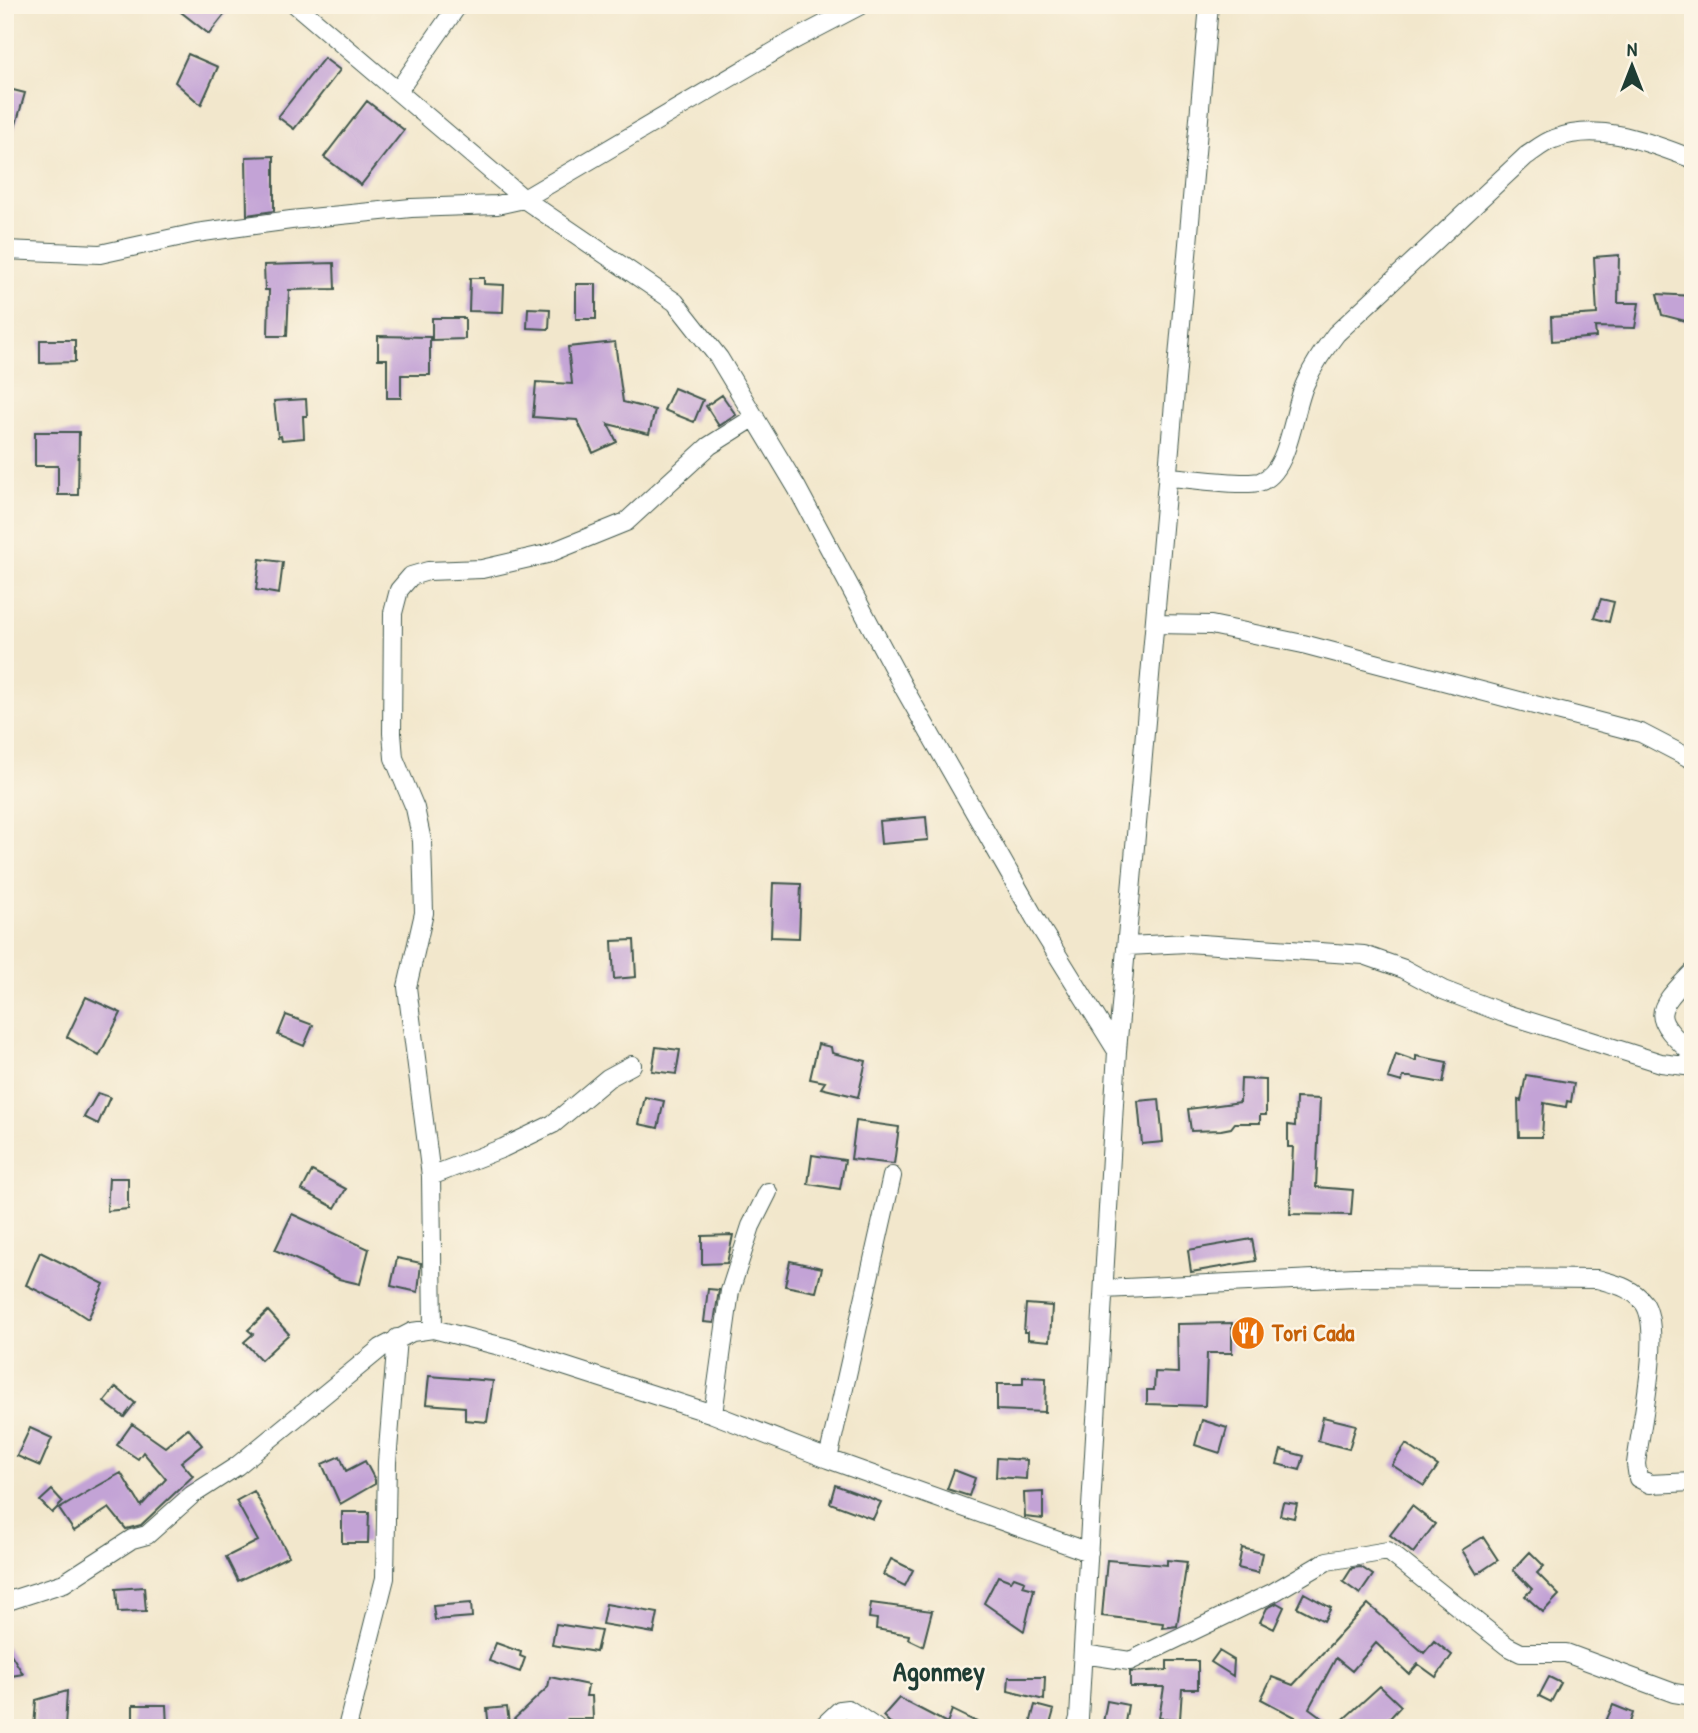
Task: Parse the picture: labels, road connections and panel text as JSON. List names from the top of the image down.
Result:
{
  "districts": ["Agonmey"],
  "places": {
    "restaurant": ["Tori Cada"]
  },
  "north": "top"
}
